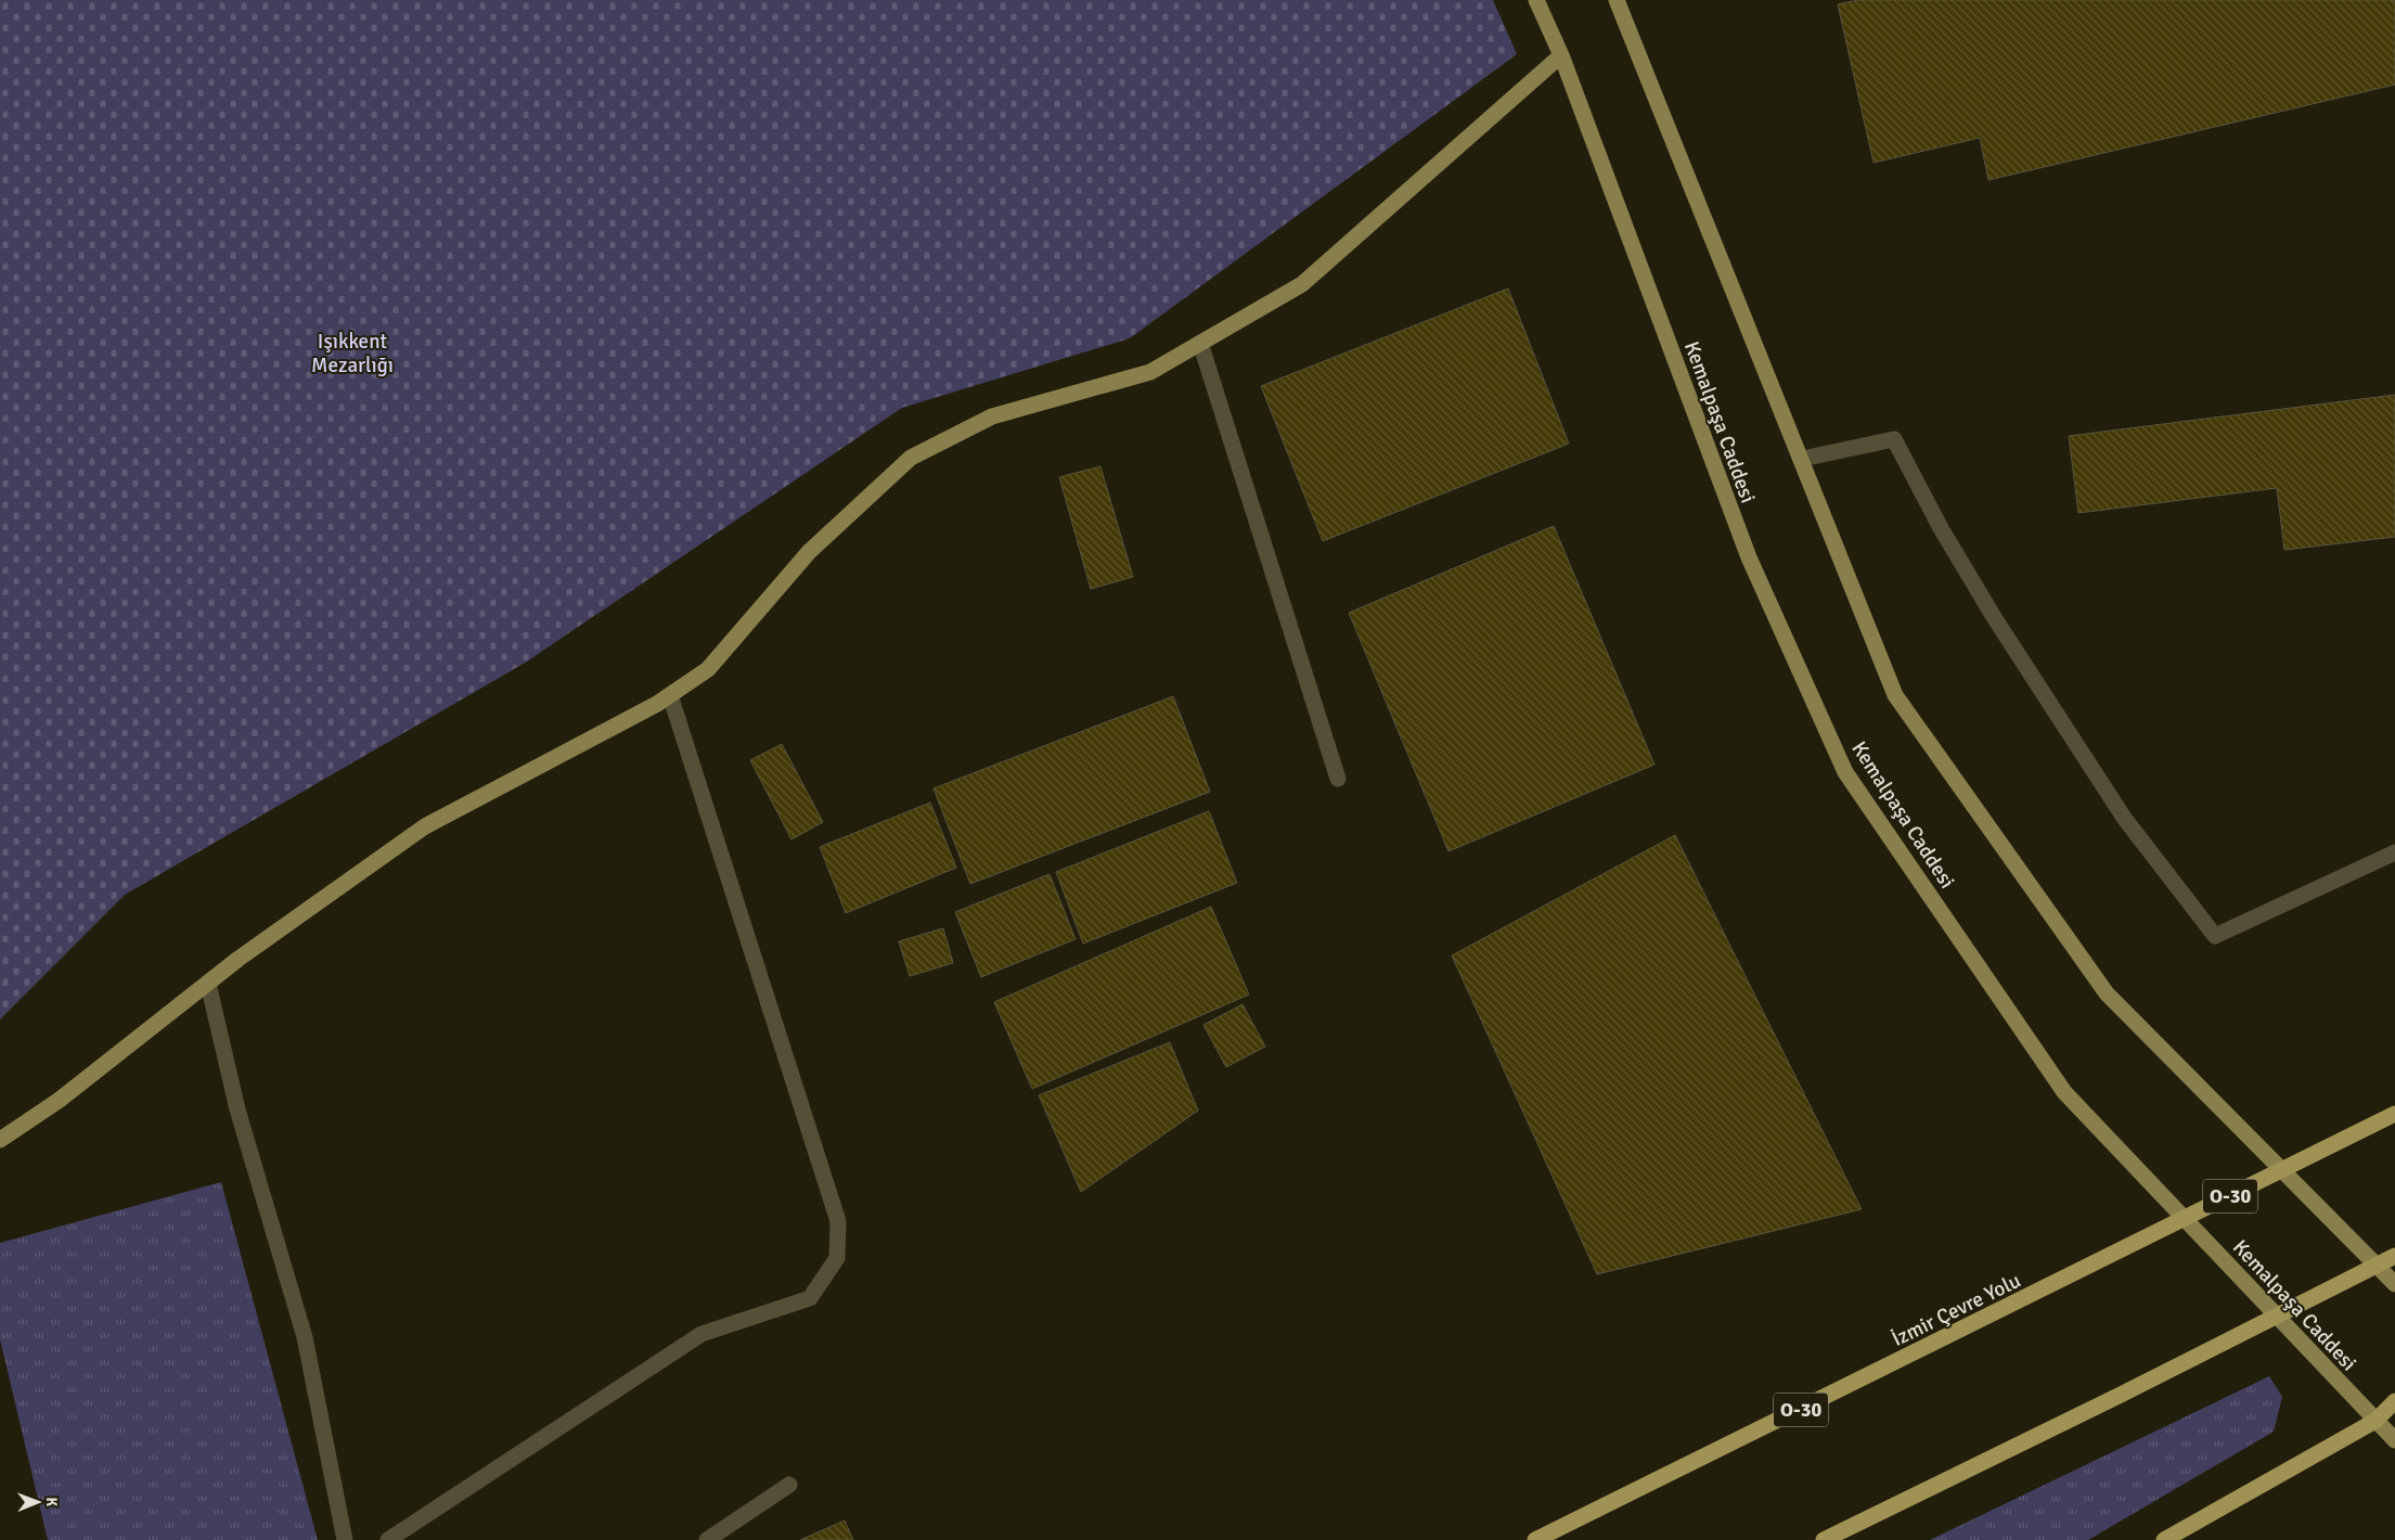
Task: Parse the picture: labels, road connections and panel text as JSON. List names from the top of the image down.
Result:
{
  "streets": {
    "highway": ["O-30", "İzmir Çevre Yolu"],
    "main road": ["Kemalpaşa Caddesi"]
  },
  "parks": ["Işıkkent Mezarlığı"],
  "north": "right"
}
